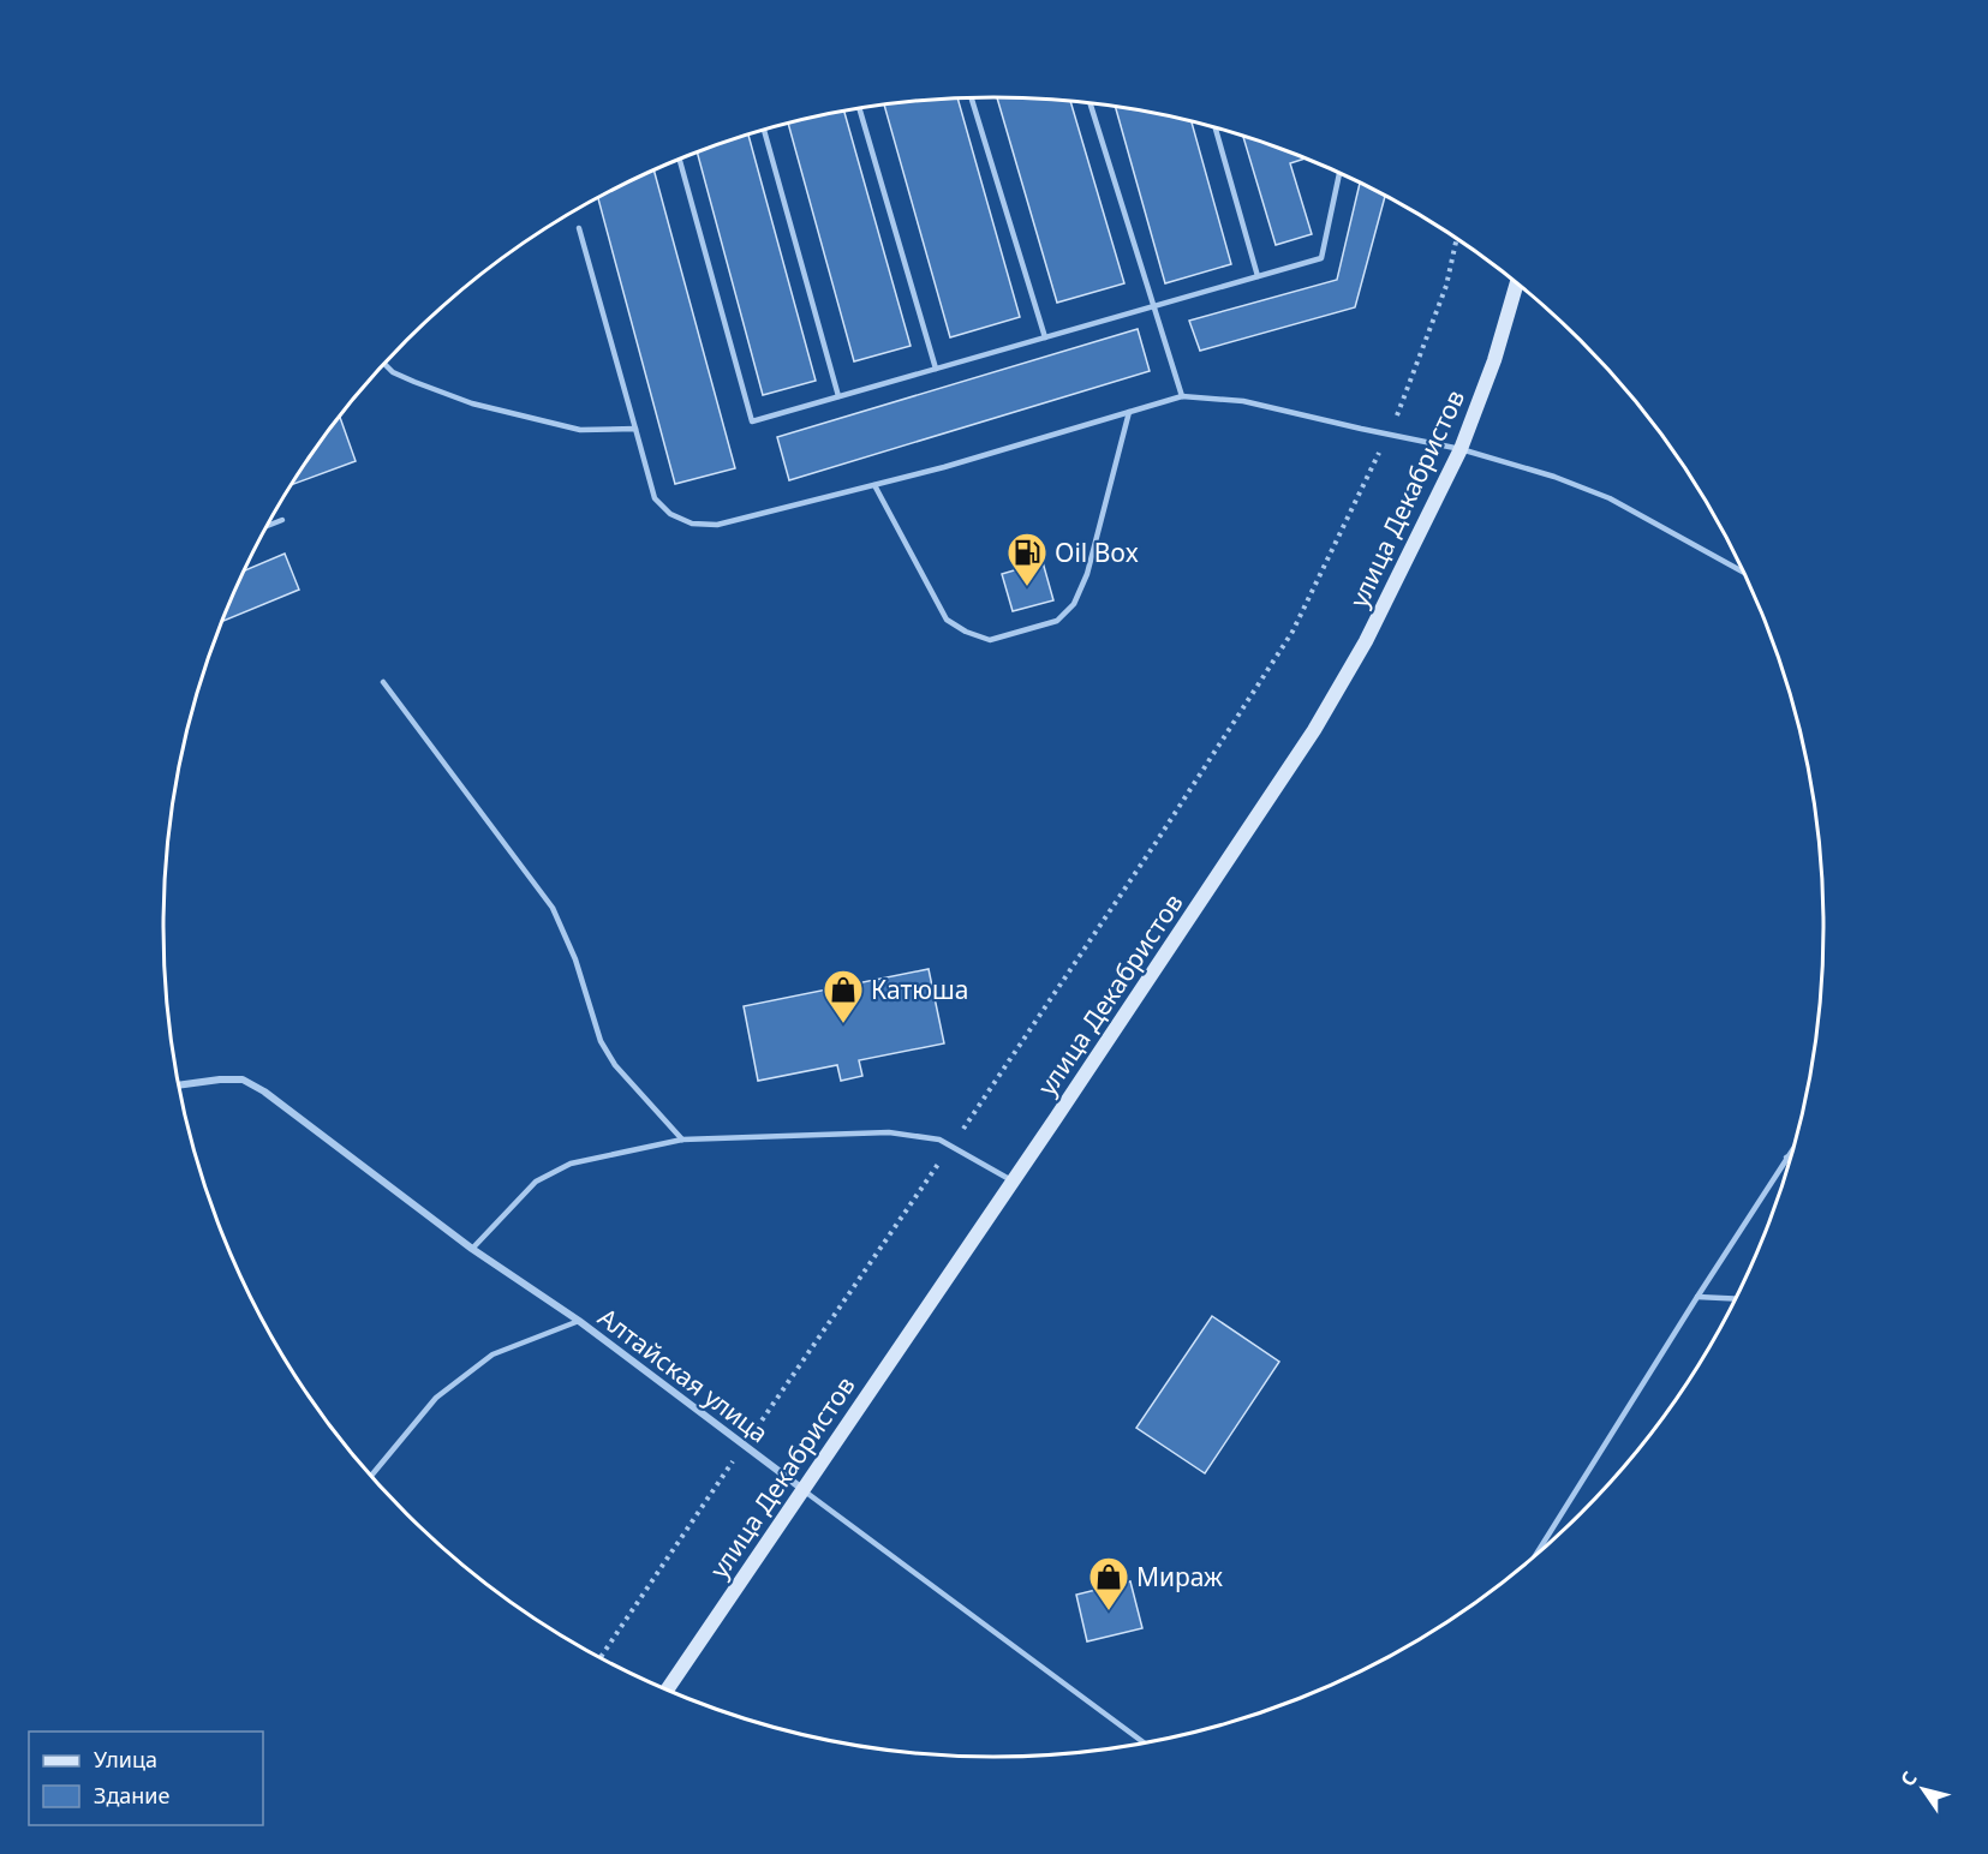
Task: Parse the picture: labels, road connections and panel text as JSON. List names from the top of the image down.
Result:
{
  "streets": {
    "main road": ["улица Декабристов"],
    "street": ["Алтайская улица"]
  },
  "crossings": [
    ["улица Декабристов", "Алтайская улица"]
  ],
  "places": {
    "fuel station": ["Oil Box"],
    "shop": ["Катюша", "Мираж"]
  },
  "legend": ["Улица", "Здание"],
  "north": "top left"
}
